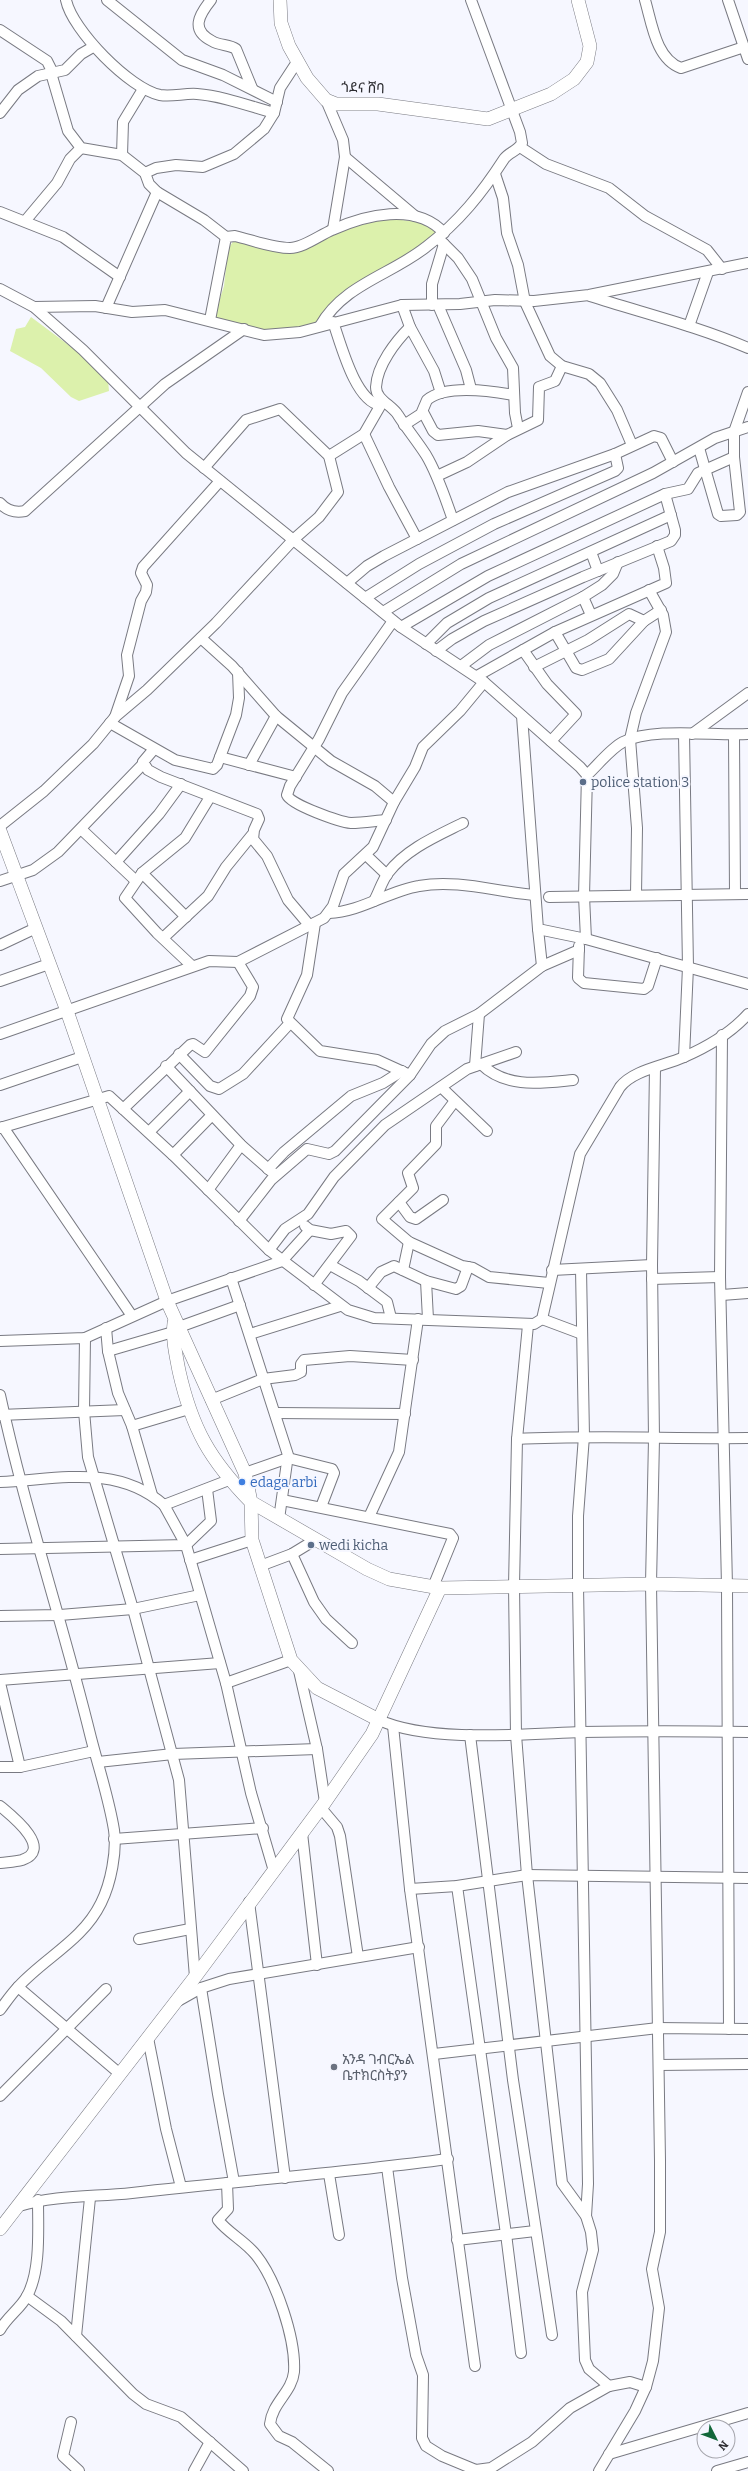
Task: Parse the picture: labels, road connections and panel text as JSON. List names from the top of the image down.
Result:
{
  "streets": {
    "street": ["ጎደና ሸባ"]
  },
  "places": [
    "police station 3",
    "edaga arbi",
    "wedi kicha",
    "አንዳ ገብርኤል ቤተክርስትያን"
  ],
  "north": "bottom right"
}
